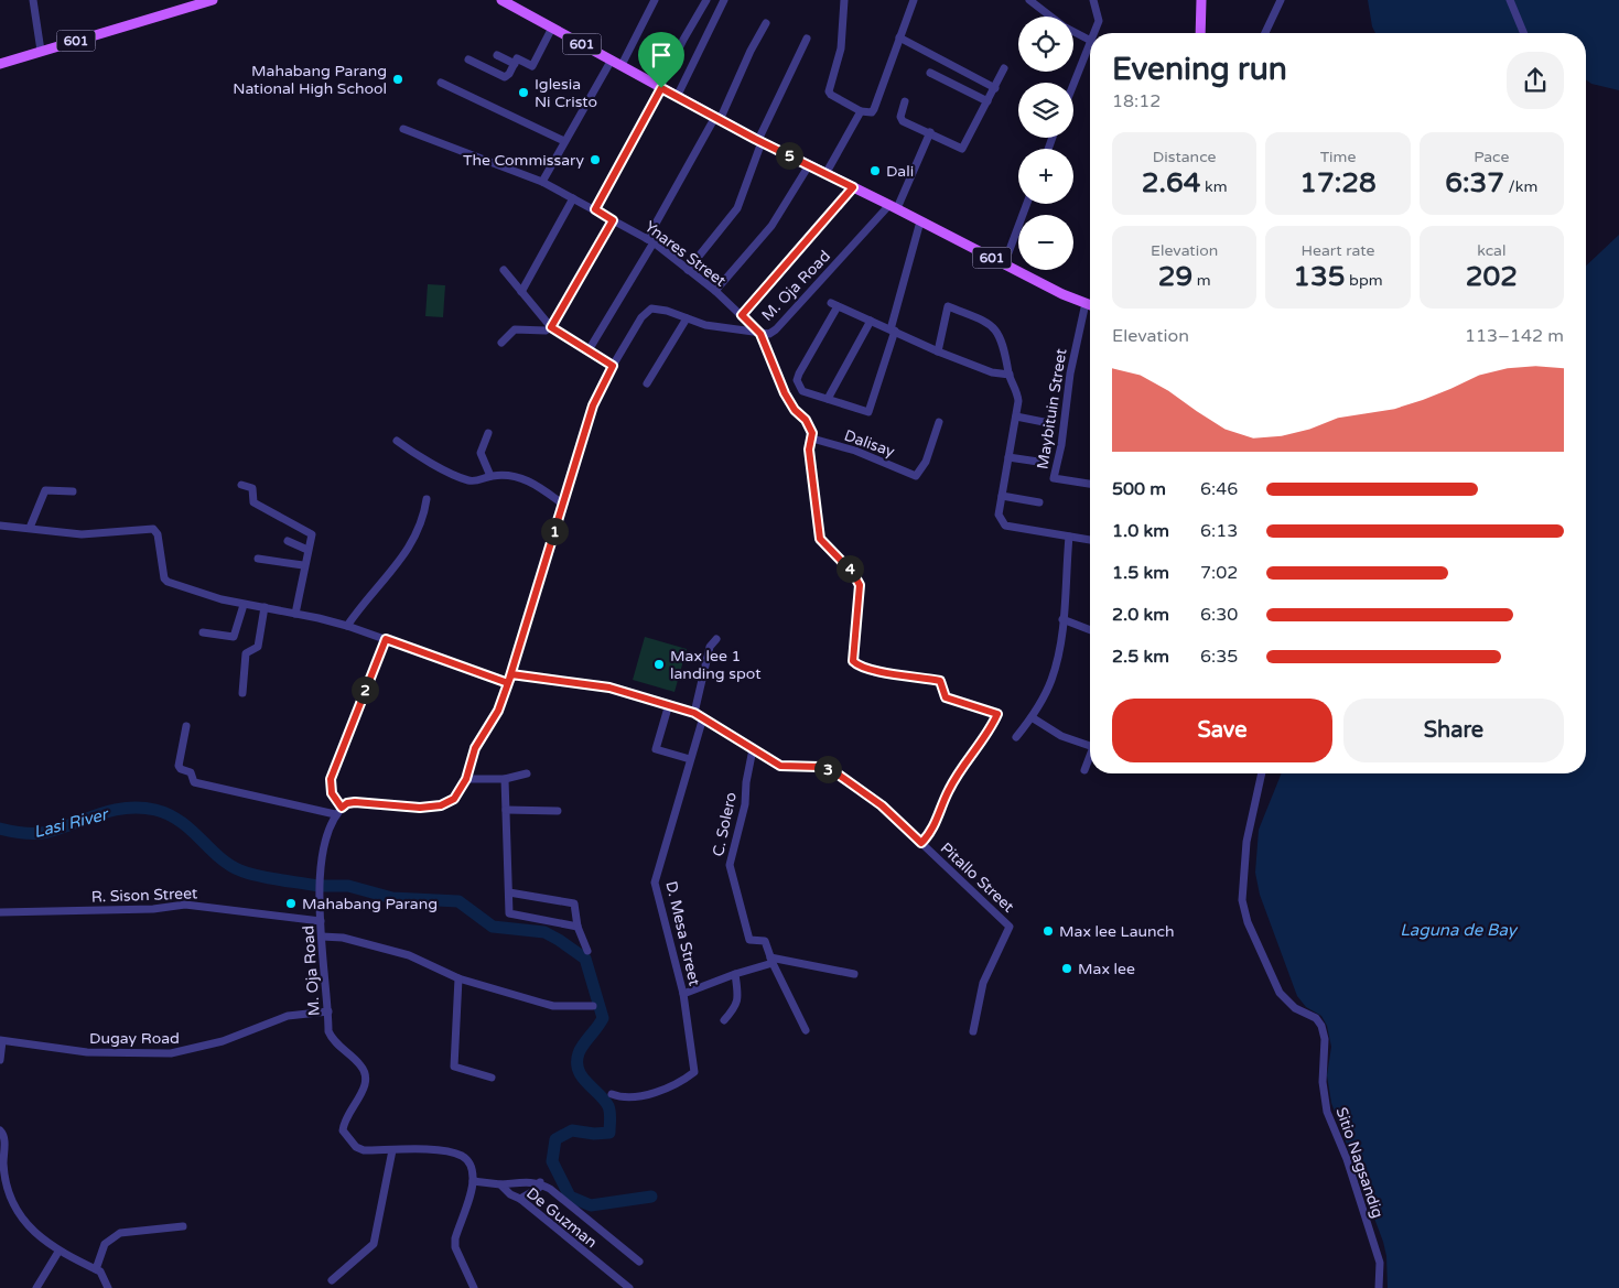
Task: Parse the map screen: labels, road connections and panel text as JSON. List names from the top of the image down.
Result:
{
  "streets": {
    "main road": ["601"],
    "street": [
      "Ynares Street",
      "M. Oja Road",
      "Maybituin Street",
      "Dalisay",
      "C. Solero",
      "Pitallo Street",
      "R. Sison Street",
      "D. Mesa Street",
      "Dugay Road",
      "Sitio Nagsandig",
      "De Guzman"
    ]
  },
  "crossings": [
    ["601", "M. Oja Road"],
    ["601", "Maybituin Street"],
    ["Ynares Street", "M. Oja Road"],
    ["M. Oja Road", "Pitallo Street"],
    ["M. Oja Road", "R. Sison Street"],
    ["M. Oja Road", "Dugay Road"],
    ["M. Oja Road", "De Guzman"],
    ["C. Solero", "Pitallo Street"],
    ["Pitallo Street", "D. Mesa Street"]
  ],
  "water": ["Lasi River", "Laguna de Bay"],
  "places": [
    "Mahabang Parang National High School",
    "Iglesia Ni Cristo",
    "The Commissary",
    "Dali",
    "Max lee 1 landing spot",
    "Mahabang Parang",
    "Max lee Launch",
    "Max lee"
  ],
  "page": {
    "map_buttons": ["+", "−"],
    "heading": ["Evening run", "18:12"],
    "stats": [
      ["Distance", "2.64 km"],
      ["Time", "17:28"],
      ["Pace", "6:37 /km"],
      ["Elevation", "29 m"],
      ["Heart rate", "135 bpm"],
      ["kcal", "202"]
    ],
    "pins": [
      "5",
      "1",
      "4",
      "2",
      "3"
    ],
    "chart": ["Elevation", "113–142 m"],
    "list": [
      {
        "name": "500 m",
        "note": "6:46"
      },
      {
        "name": "1.0 km",
        "note": "6:13"
      },
      {
        "name": "1.5 km",
        "note": "7:02"
      },
      {
        "name": "2.0 km",
        "note": "6:30"
      },
      {
        "name": "2.5 km",
        "note": "6:35"
      }
    ],
    "buttons": ["Save", "Share"]
  }
}
